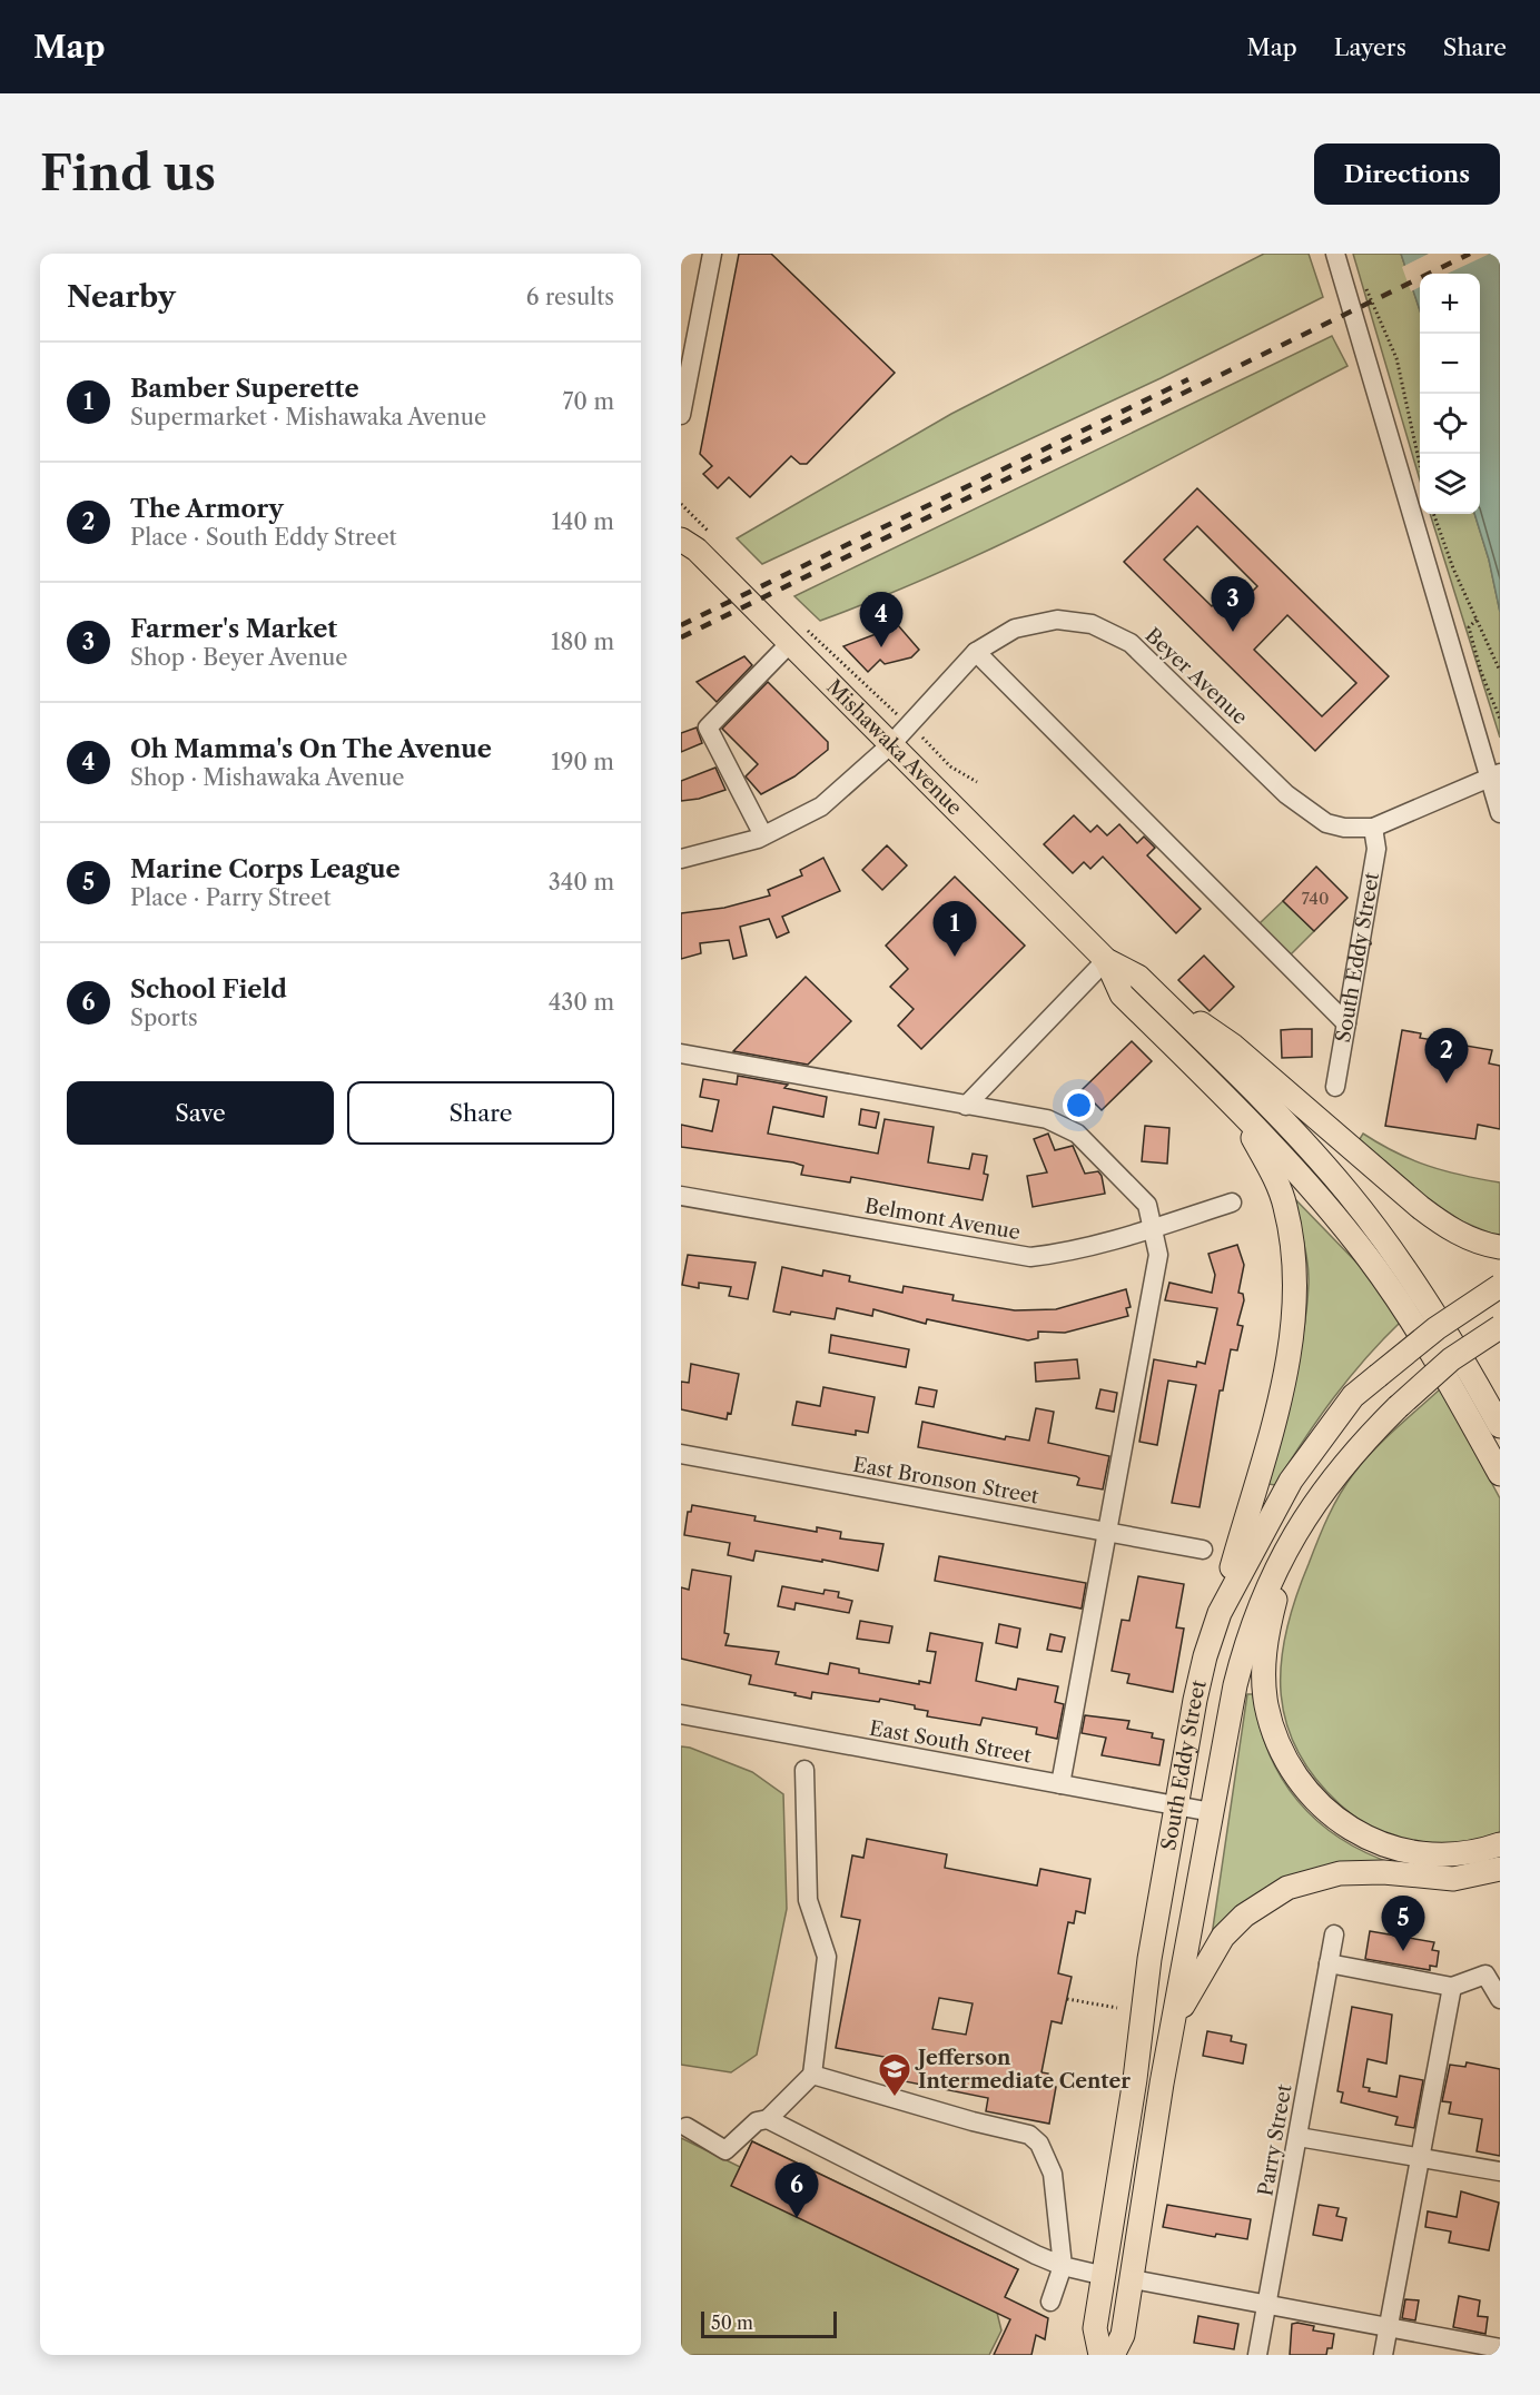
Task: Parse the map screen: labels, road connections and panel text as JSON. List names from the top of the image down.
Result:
{
  "streets": {
    "main road": ["Mishawaka Avenue", "South Eddy Street"],
    "street": [
      "Beyer Avenue",
      "Belmont Avenue",
      "East Bronson Street",
      "East South Street",
      "Parry Street"
    ]
  },
  "crossings": [
    ["Beyer Avenue", "Mishawaka Avenue"],
    ["Beyer Avenue", "South Eddy Street"],
    ["South Eddy Street", "East South Street"]
  ],
  "places": {
    "school or university": ["Jefferson Intermediate Center"]
  },
  "house_numbers": ["740"],
  "scale_bar": "50 m",
  "page": {
    "header": "Map",
    "nav": ["Map", "Layers", "Share"],
    "buttons": [
      "Directions",
      ["Save", "Share"]
    ],
    "title": "Find us",
    "heading": ["Nearby", "6 results"],
    "map_buttons": ["+", "−"],
    "list": [
      {
        "mark": "1",
        "name": "Bamber Superette",
        "note": "Supermarket · Mishawaka Avenue",
        "value": "70 m"
      },
      {
        "mark": "2",
        "name": "The Armory",
        "note": "Place · South Eddy Street",
        "value": "140 m"
      },
      {
        "mark": "3",
        "name": "Farmer's Market",
        "note": "Shop · Beyer Avenue",
        "value": "180 m"
      },
      {
        "mark": "4",
        "name": "Oh Mamma's On The Avenue",
        "note": "Shop · Mishawaka Avenue",
        "value": "190 m"
      },
      {
        "mark": "5",
        "name": "Marine Corps League",
        "note": "Place · Parry Street",
        "value": "340 m"
      },
      {
        "mark": "6",
        "name": "School Field",
        "note": "Sports",
        "value": "430 m"
      }
    ],
    "pins": [
      "3",
      "4",
      "1",
      "2",
      "5",
      "6"
    ],
    "scale": "50 m"
  }
}
